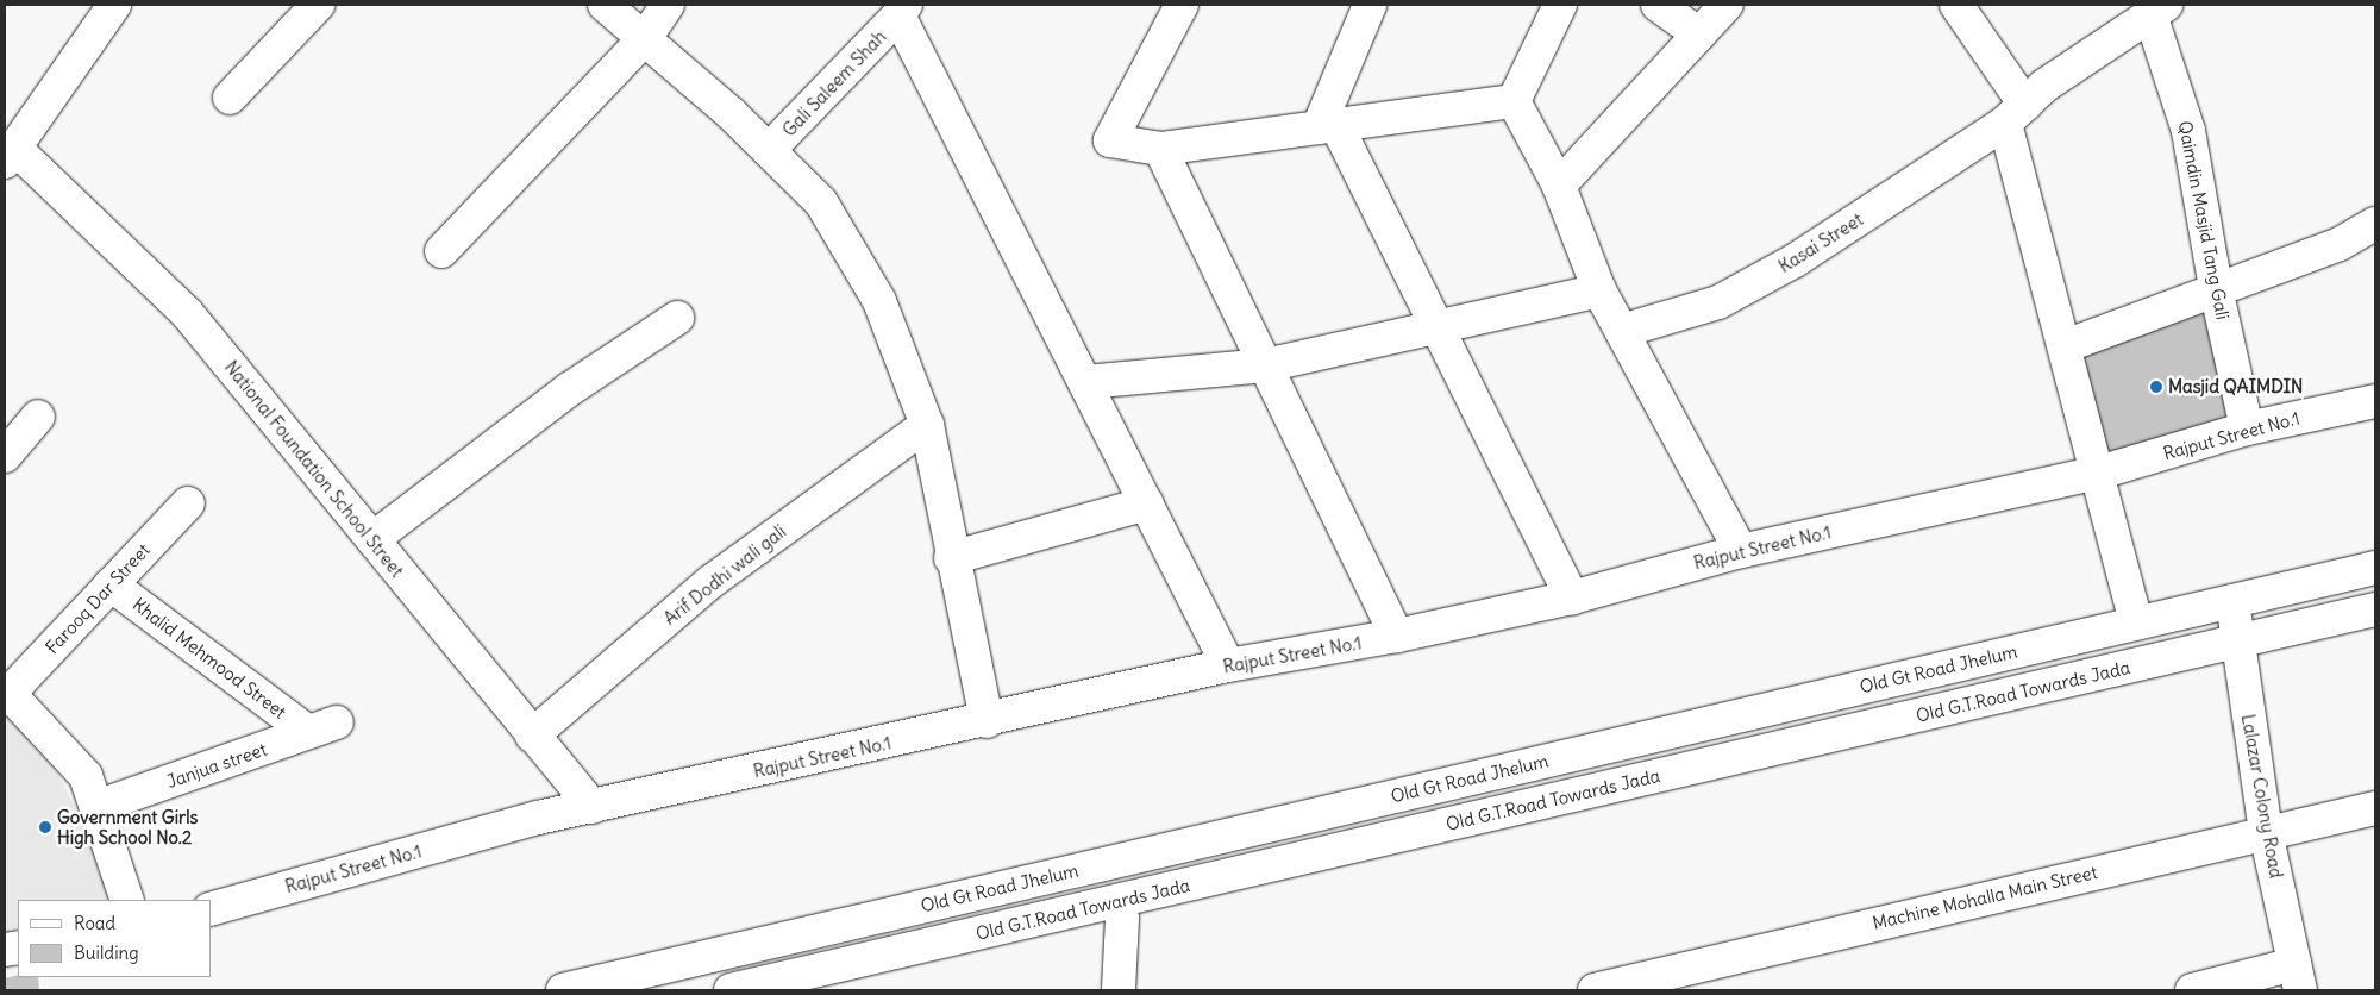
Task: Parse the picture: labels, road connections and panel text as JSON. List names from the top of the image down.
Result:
{
  "streets": {
    "street": [
      "Gali Saleem Shah",
      "Qaimdin Masjid Tang Gali",
      "Kasai Street",
      "Rajput Street No.1",
      "National Foundation School Street",
      "Arif Dodhi wali gali",
      "Farooq Dar Street",
      "Khalid Mehmood Street",
      "Old Gt Road Jhelum",
      "Old G.T.Road Towards Jada",
      "Janjua street",
      "Lalazar Colony Road",
      "Machine Mohalla Main Street"
    ]
  },
  "crossings": [
    ["Qaimdin Masjid Tang Gali", "Kasai Street"],
    ["Qaimdin Masjid Tang Gali", "Rajput Street No.1"],
    ["Rajput Street No.1", "National Foundation School Street"],
    ["National Foundation School Street", "Arif Dodhi wali gali"],
    ["Farooq Dar Street", "Khalid Mehmood Street"],
    ["Khalid Mehmood Street", "Janjua street"],
    ["Old Gt Road Jhelum", "Lalazar Colony Road"],
    ["Old G.T.Road Towards Jada", "Lalazar Colony Road"],
    ["Lalazar Colony Road", "Machine Mohalla Main Street"]
  ],
  "places": ["Masjid QAIMDIN", "Government Girls High School No.2"],
  "legend": ["Road", "Building"]
}
